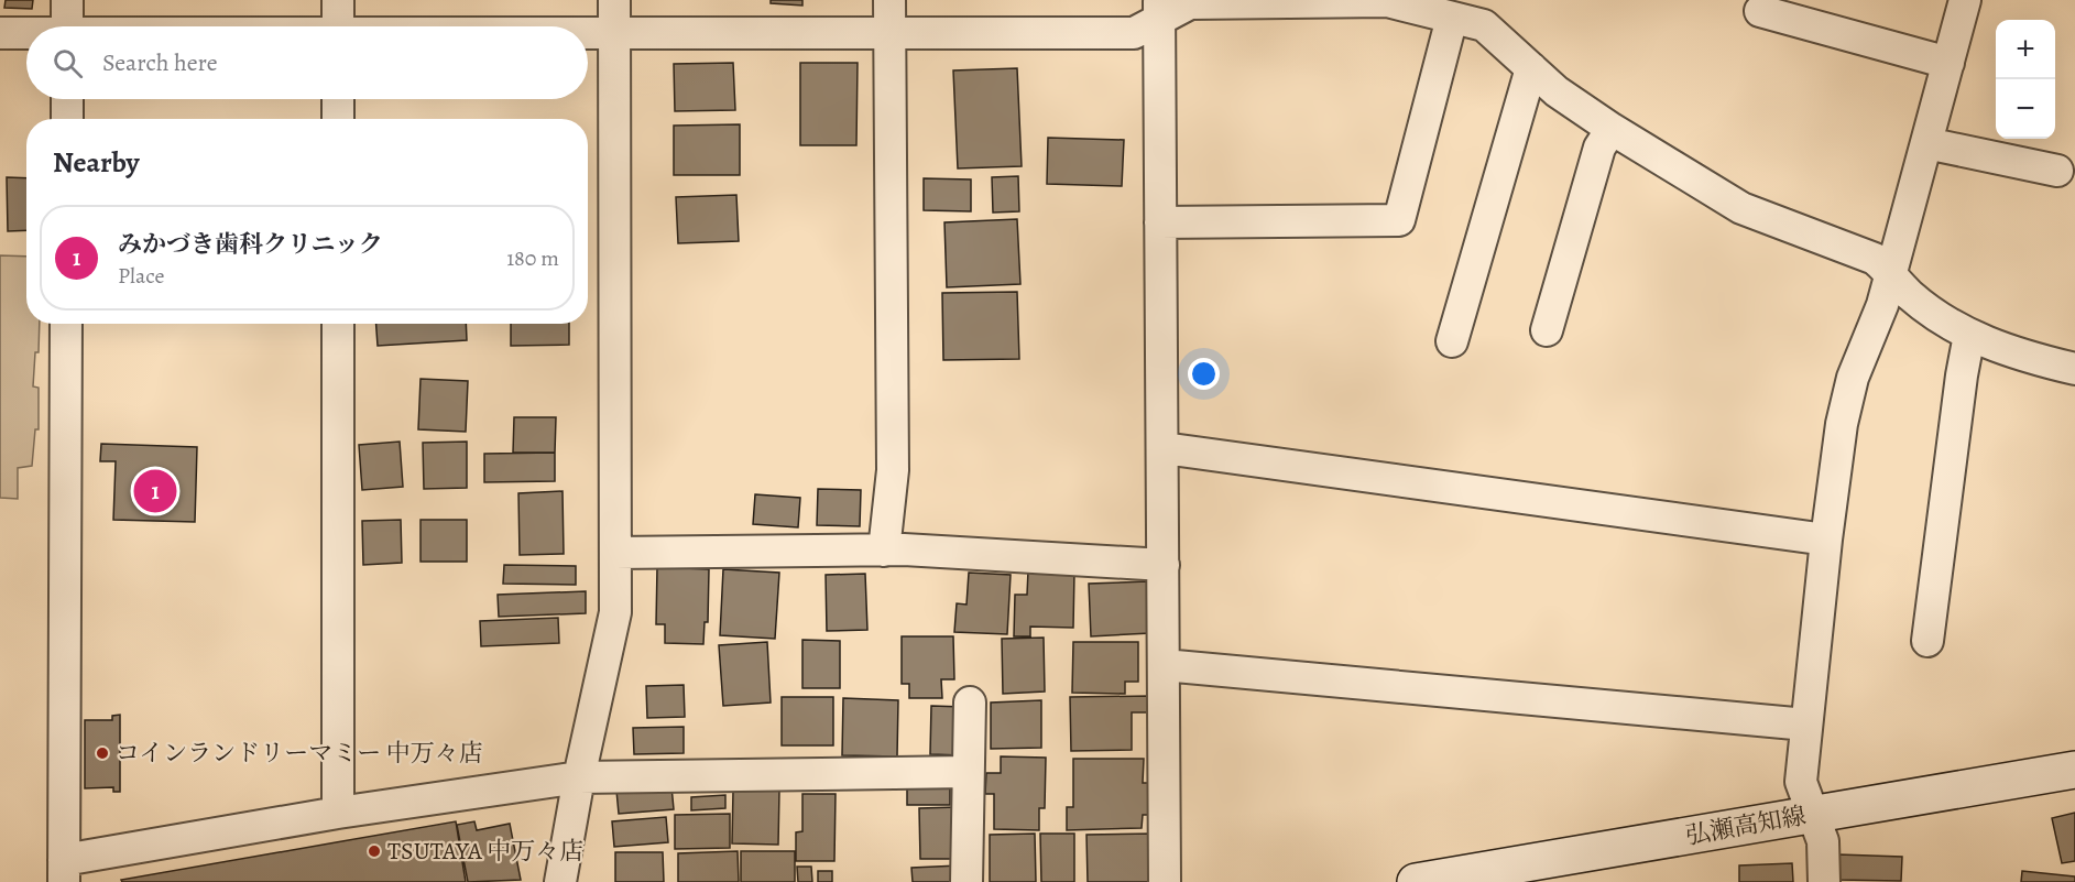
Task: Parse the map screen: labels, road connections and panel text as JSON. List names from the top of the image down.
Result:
{
  "streets": {
    "main road": ["弘瀬高知線"]
  },
  "places": ["コインランドリーマミー 中万々店", "TSUTAYA 中万々店"],
  "page": {
    "map_buttons": ["+", "−"],
    "search": "Search here",
    "heading": "Nearby",
    "list": [
      {
        "mark": "1",
        "name": "みかづき歯科クリニック",
        "note": "Place",
        "value": "180 m"
      }
    ],
    "pins": "1"
  }
}
